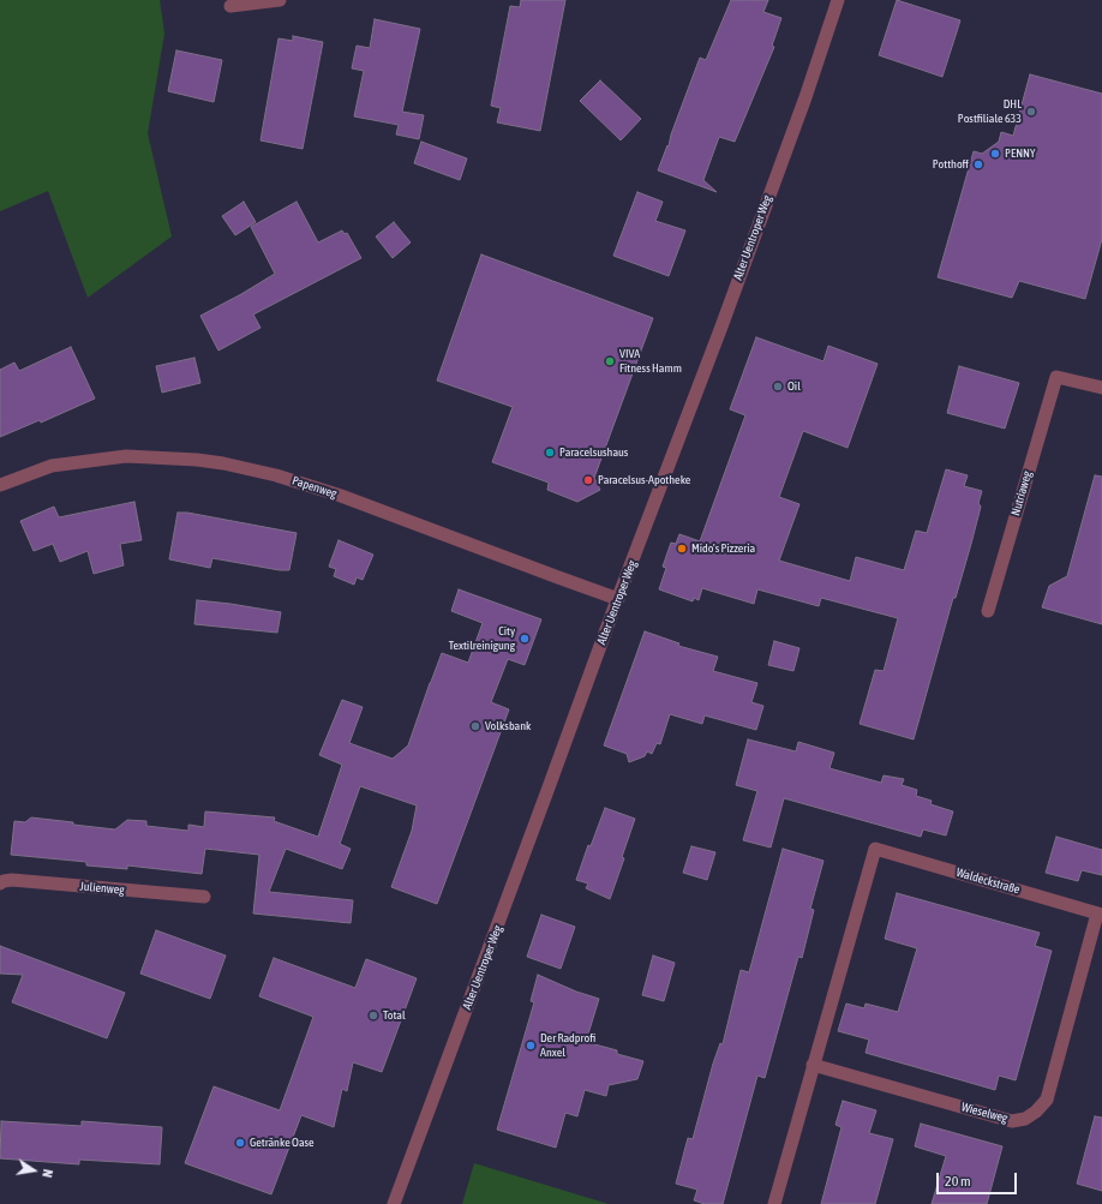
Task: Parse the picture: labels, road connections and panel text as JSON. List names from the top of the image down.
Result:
{
  "streets": {
    "street": [
      "Alter Uentroper Weg",
      "Papenweg",
      "Nutriaweg",
      "Waldeckstraße",
      "Julienweg",
      "Wieselweg"
    ]
  },
  "crossings": [
    ["Alter Uentroper Weg", "Papenweg"],
    ["Waldeckstraße", "Wieselweg"]
  ],
  "places": [
    "DHL Postfiliale 633",
    "PENNY",
    "Potthoff",
    "VIVA Fitness Hamm",
    "Oil",
    "Paracelsushaus",
    "Paracelsus-Apotheke",
    "Mido's Pizzeria",
    "City Textilreinigung",
    "Volksbank",
    "Total",
    "Der Radprofi Anxel",
    "Getränke Oase"
  ],
  "scale_bar": "20 m",
  "north": "right"
}
